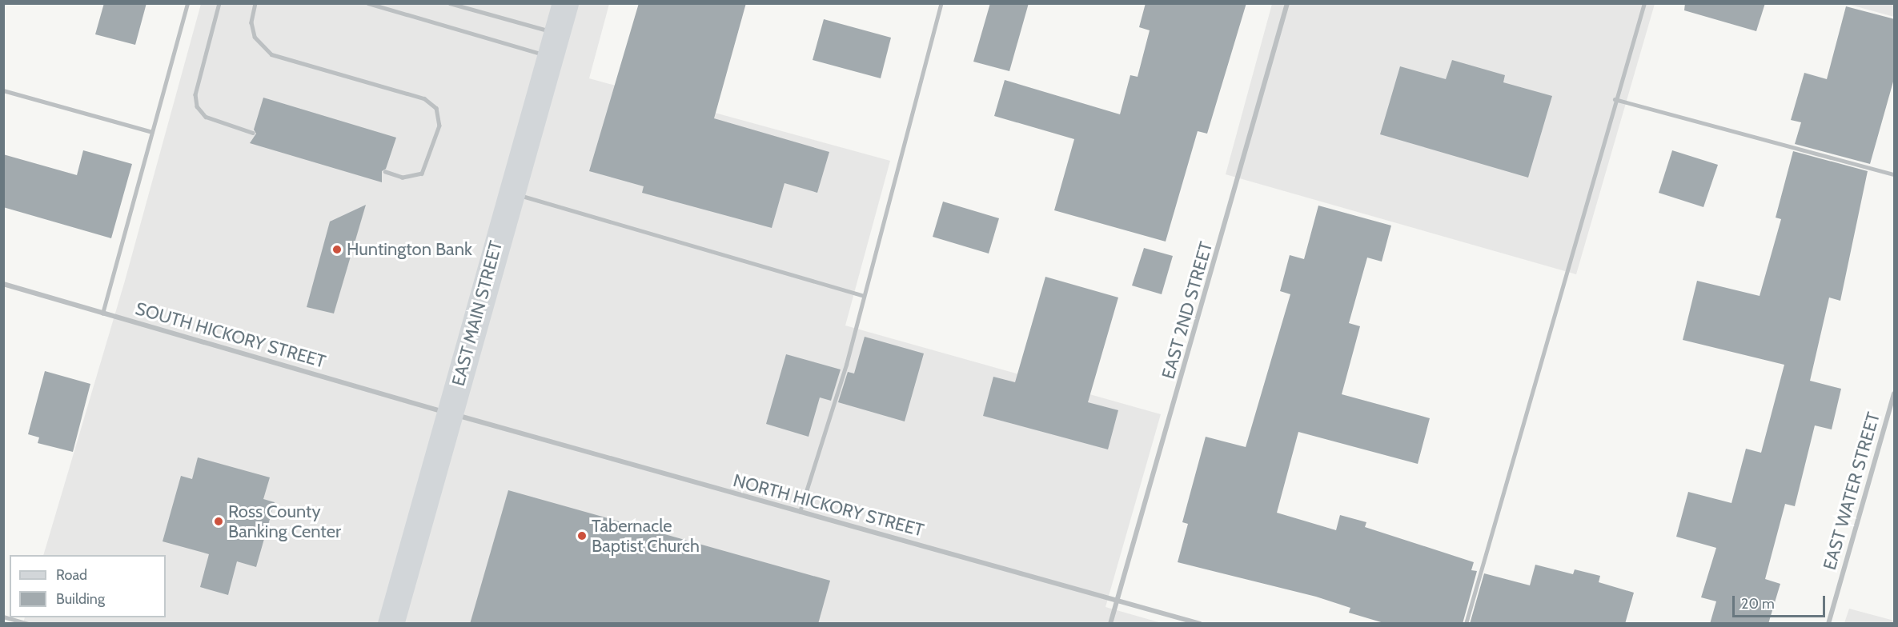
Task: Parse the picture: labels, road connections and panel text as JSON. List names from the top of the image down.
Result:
{
  "streets": {
    "main road": ["EAST MAIN STREET"],
    "street": [
      "EAST 2ND STREET",
      "SOUTH HICKORY STREET",
      "EAST WATER STREET",
      "NORTH HICKORY STREET"
    ]
  },
  "crossings": [
    ["EAST 2ND STREET", "NORTH HICKORY STREET"],
    ["EAST MAIN STREET", "SOUTH HICKORY STREET"],
    ["EAST MAIN STREET", "NORTH HICKORY STREET"],
    ["SOUTH HICKORY STREET", "NORTH HICKORY STREET"]
  ],
  "places": ["Huntington Bank", "Ross County Banking Center", "Tabernacle Baptist Church"],
  "legend": ["Road", "Building"],
  "scale_bar": "20 m"
}
